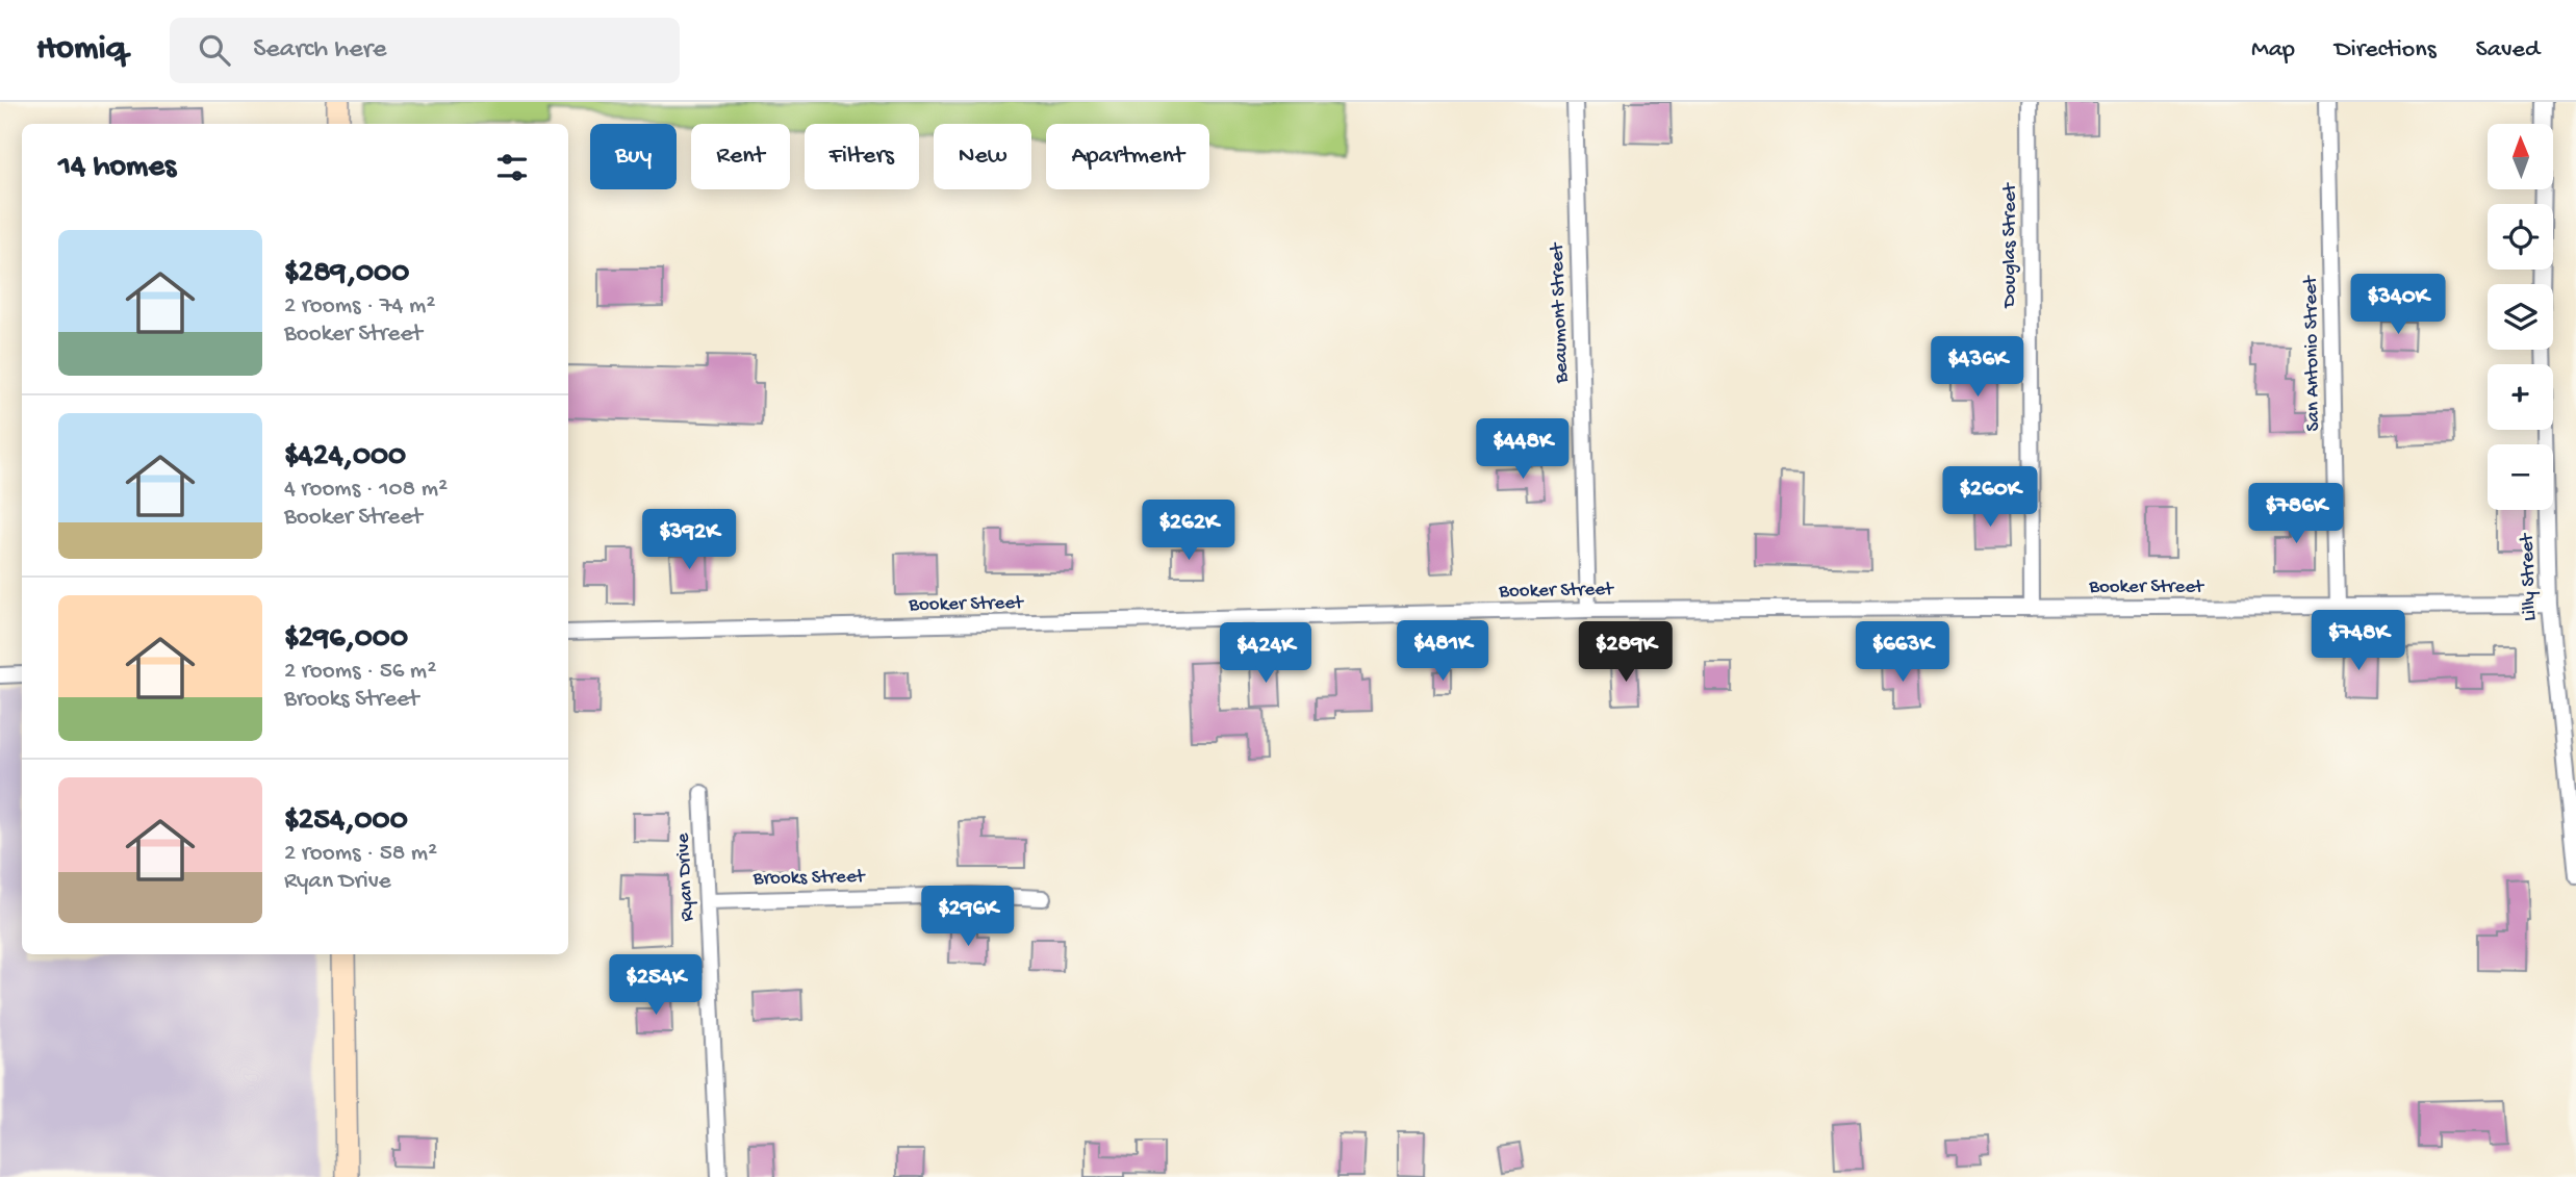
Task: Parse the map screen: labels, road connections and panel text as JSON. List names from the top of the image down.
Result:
{
  "streets": {
    "street": [
      "Douglas Street",
      "Beaumont Street",
      "San Antonio Street",
      "Lilly Street",
      "Booker Street",
      "Ryan Drive",
      "Brooks Street"
    ]
  },
  "crossings": [
    ["Douglas Street", "Booker Street"],
    ["Beaumont Street", "Booker Street"],
    ["San Antonio Street", "Booker Street"],
    ["Lilly Street", "Booker Street"],
    ["Ryan Drive", "Brooks Street"]
  ],
  "north": "top",
  "page": {
    "header": "Homiq",
    "search": "Search here",
    "nav": ["Map", "Directions", "Saved"],
    "map_buttons": ["+", "−"],
    "chip": [
      "Buy",
      "Rent",
      "Filters",
      "New",
      "Apartment"
    ],
    "heading": "14 homes",
    "list": [
      {
        "name": "$289,000",
        "note": "2 rooms · 74 m² · Booker Street"
      },
      {
        "name": "$424,000",
        "note": "4 rooms · 108 m² · Booker Street"
      },
      {
        "name": "$296,000",
        "note": "2 rooms · 56 m² · Brooks Street"
      },
      {
        "name": "$254,000",
        "note": "2 rooms · 58 m² · Ryan Drive"
      }
    ],
    "price": [
      "$340K",
      "$436K",
      "$448K",
      "$260K",
      "$786K",
      "$262K",
      "$392K",
      "$748K",
      "$481K",
      "$289K",
      "$663K",
      "$424K",
      "$296K",
      "$254K"
    ]
  }
}
